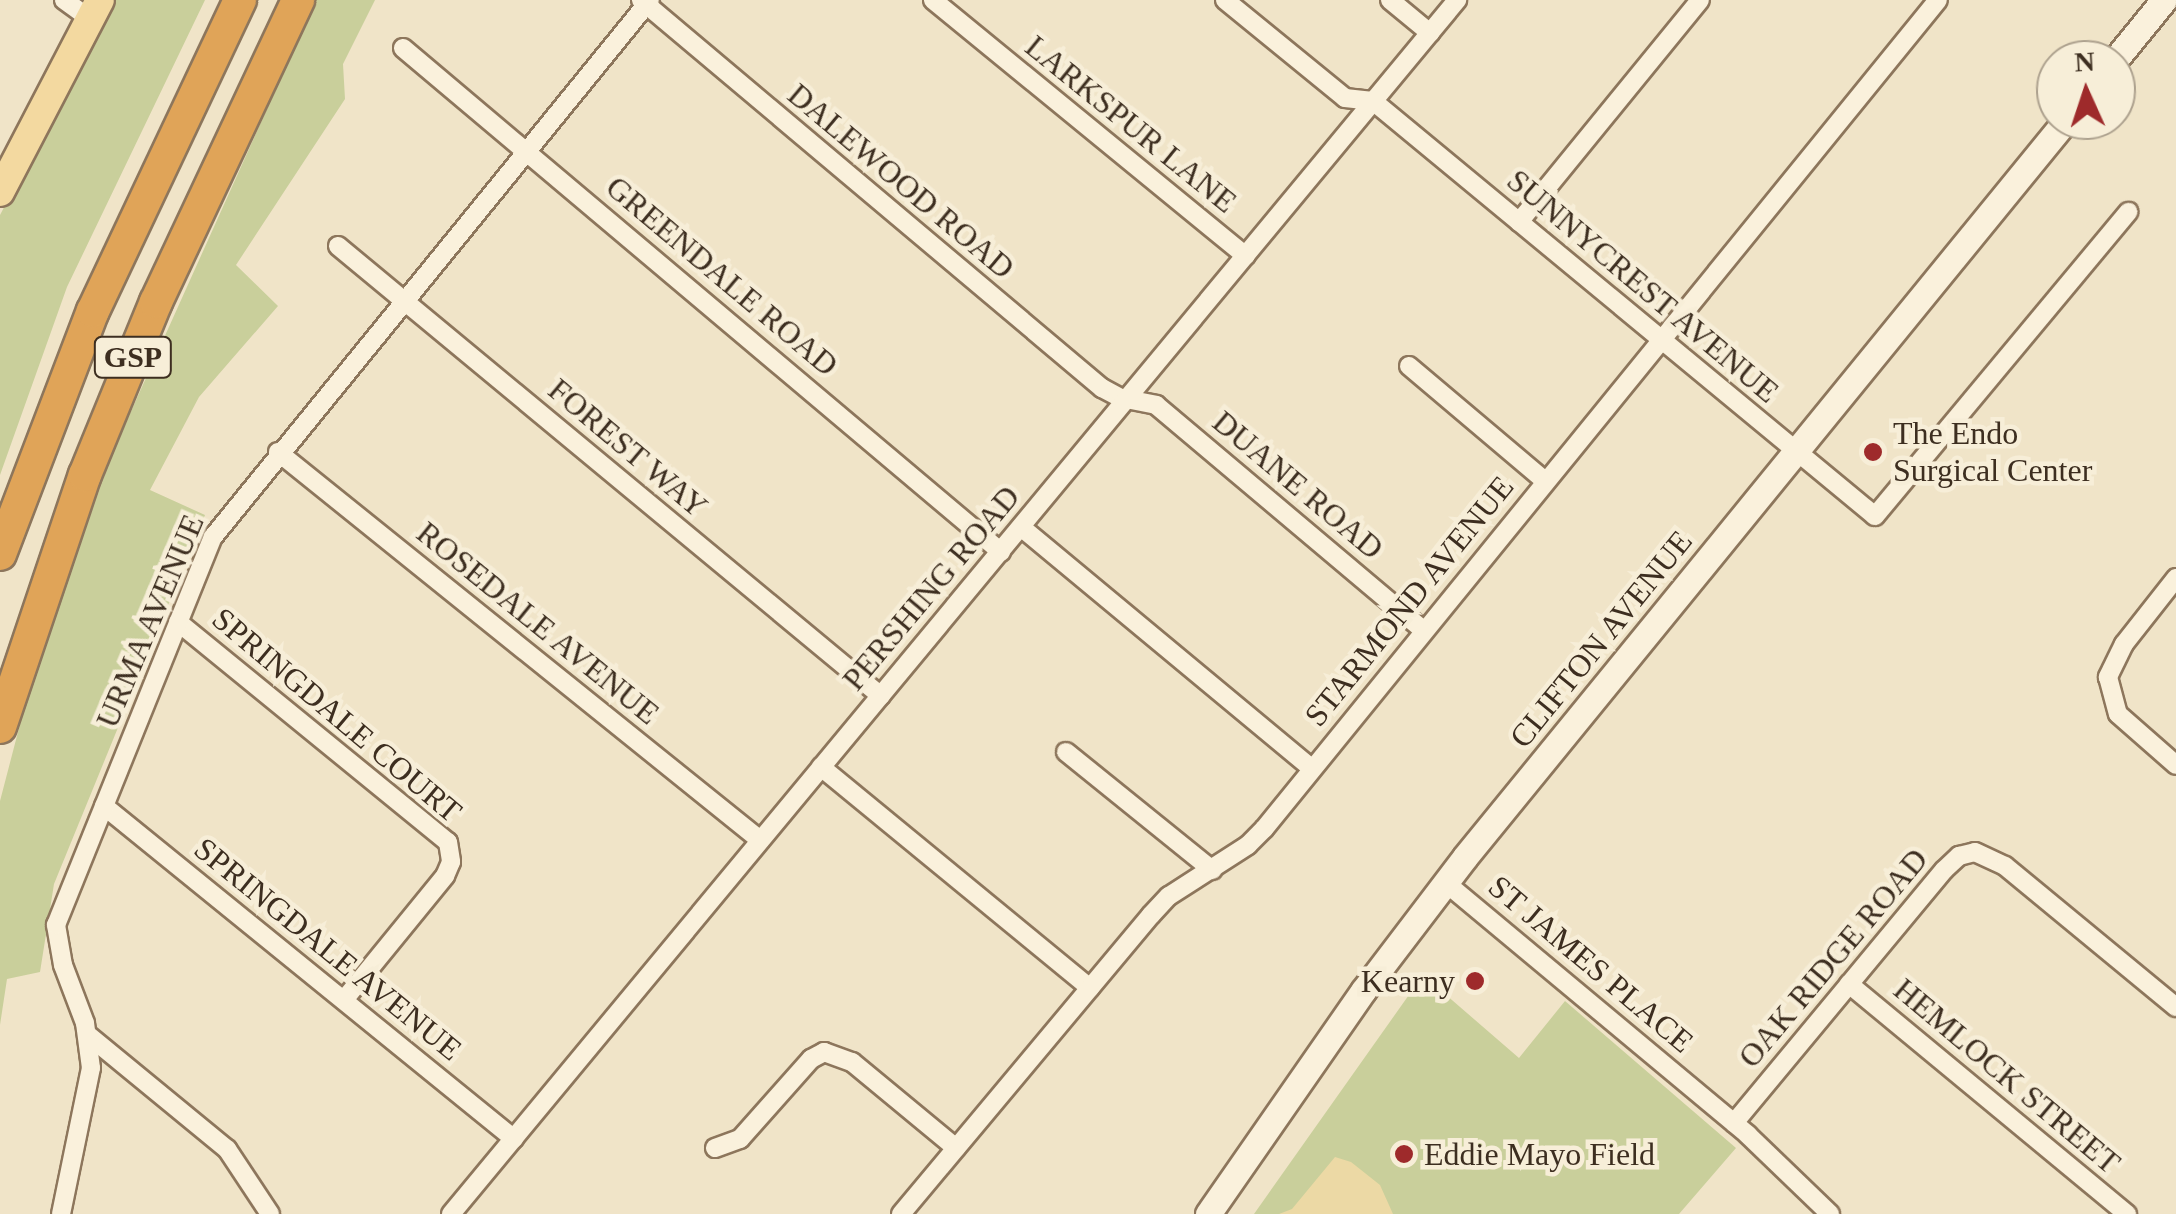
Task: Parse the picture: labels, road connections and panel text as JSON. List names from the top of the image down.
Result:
{
  "streets": {
    "highway": ["GSP"],
    "main road": ["CLIFTON AVENUE"],
    "street": [
      "LARKSPUR LANE",
      "DALEWOOD ROAD",
      "GREENDALE ROAD",
      "SUNNYCREST AVENUE",
      "FOREST WAY",
      "DUANE ROAD",
      "PERSHING ROAD",
      "STARMOND AVENUE",
      "URMA AVENUE",
      "ROSEDALE AVENUE",
      "SPRINGDALE COURT",
      "SPRINGDALE AVENUE",
      "OAK RIDGE ROAD",
      "ST JAMES PLACE",
      "HEMLOCK STREET"
    ]
  },
  "crossings": [
    ["LARKSPUR LANE", "PERSHING ROAD"],
    ["DALEWOOD ROAD", "DUANE ROAD"],
    ["DALEWOOD ROAD", "PERSHING ROAD"],
    ["DALEWOOD ROAD", "URMA AVENUE"],
    ["GREENDALE ROAD", "PERSHING ROAD"],
    ["GREENDALE ROAD", "URMA AVENUE"],
    ["SUNNYCREST AVENUE", "PERSHING ROAD"],
    ["SUNNYCREST AVENUE", "STARMOND AVENUE"],
    ["SUNNYCREST AVENUE", "CLIFTON AVENUE"],
    ["FOREST WAY", "PERSHING ROAD"],
    ["FOREST WAY", "URMA AVENUE"],
    ["DUANE ROAD", "PERSHING ROAD"],
    ["DUANE ROAD", "STARMOND AVENUE"],
    ["PERSHING ROAD", "ROSEDALE AVENUE"],
    ["PERSHING ROAD", "SPRINGDALE AVENUE"],
    ["URMA AVENUE", "ROSEDALE AVENUE"],
    ["URMA AVENUE", "SPRINGDALE COURT"],
    ["URMA AVENUE", "SPRINGDALE AVENUE"],
    ["CLIFTON AVENUE", "ST JAMES PLACE"],
    ["SPRINGDALE COURT", "SPRINGDALE AVENUE"],
    ["OAK RIDGE ROAD", "ST JAMES PLACE"],
    ["OAK RIDGE ROAD", "HEMLOCK STREET"]
  ],
  "places": ["The Endo Surgical Center", "Kearny", "Eddie Mayo Field"],
  "north": "top"
}
